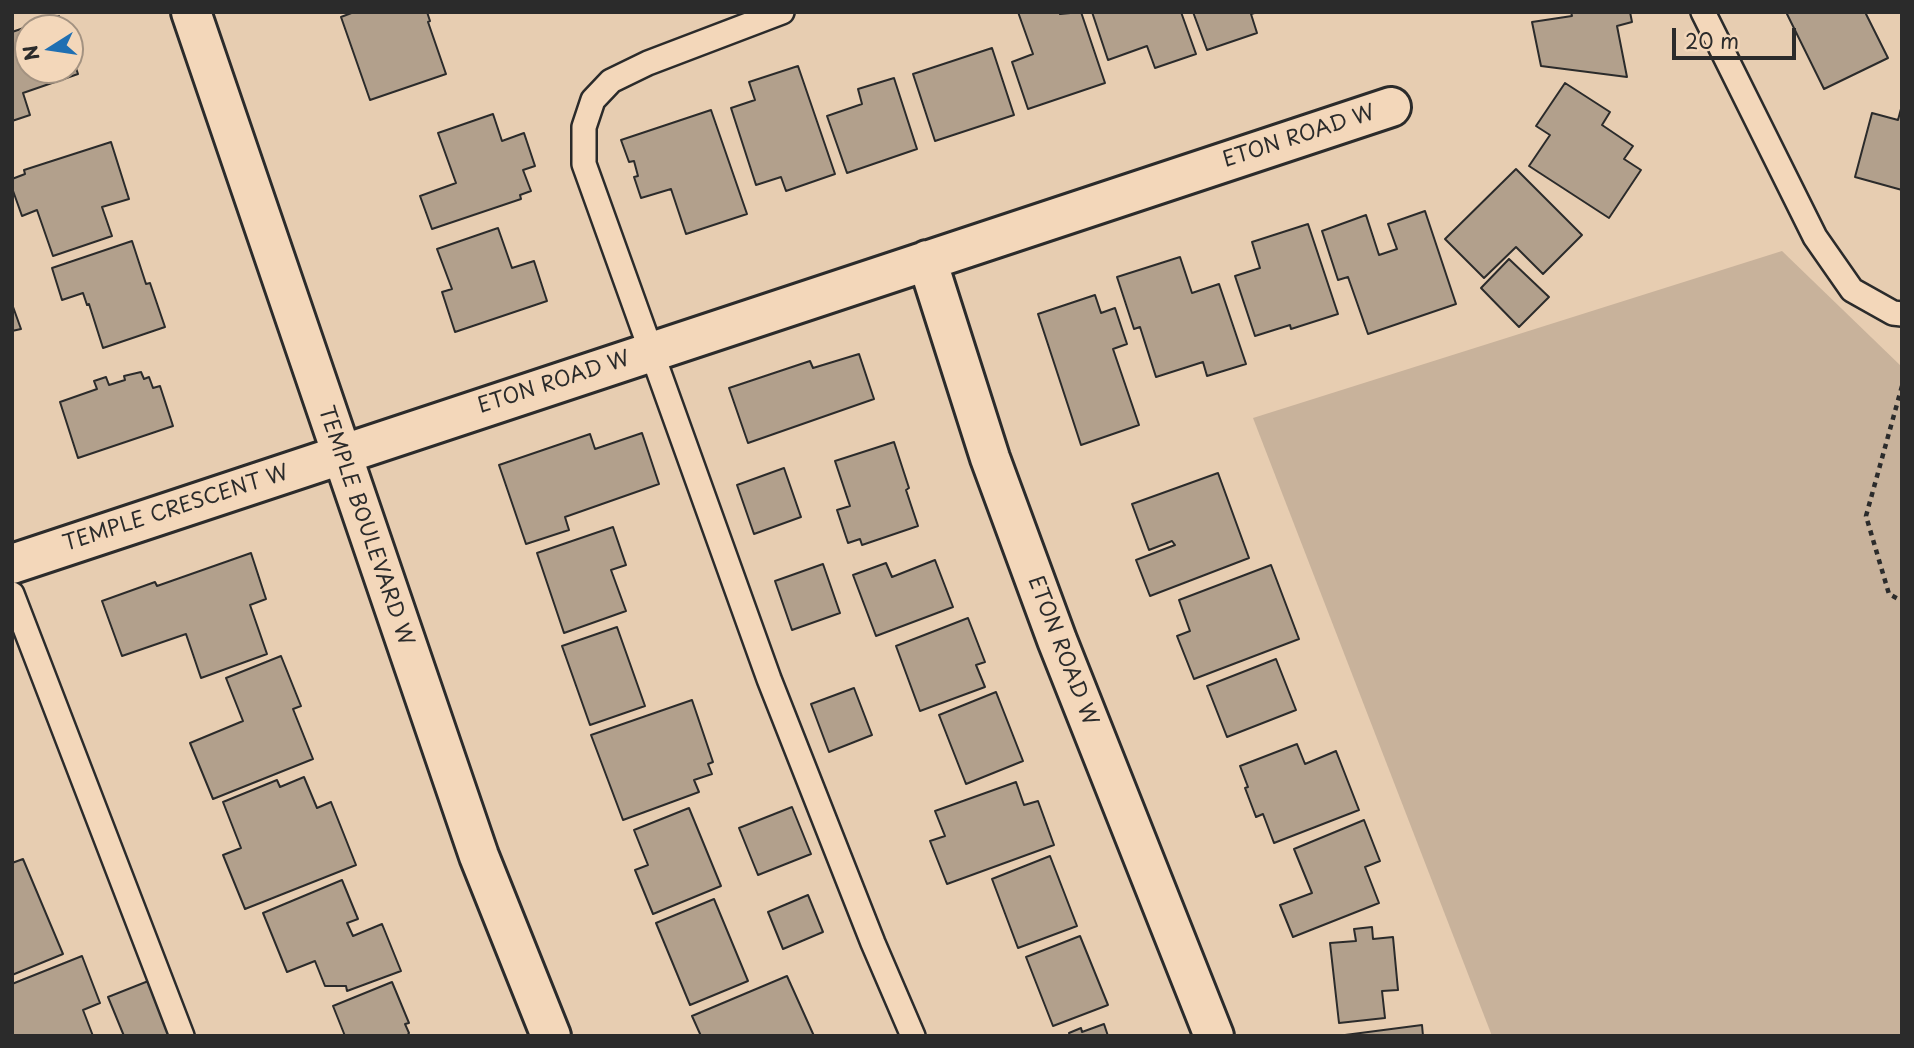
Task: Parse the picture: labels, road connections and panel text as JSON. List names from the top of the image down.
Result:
{
  "streets": {
    "street": ["ETON ROAD W", "TEMPLE CRESCENT W", "TEMPLE BOULEVARD W"]
  },
  "crossings": [
    ["ETON ROAD W", "TEMPLE CRESCENT W"],
    ["ETON ROAD W", "TEMPLE BOULEVARD W"],
    ["TEMPLE CRESCENT W", "TEMPLE BOULEVARD W"]
  ],
  "scale_bar": "20 m",
  "north": "left"
}
